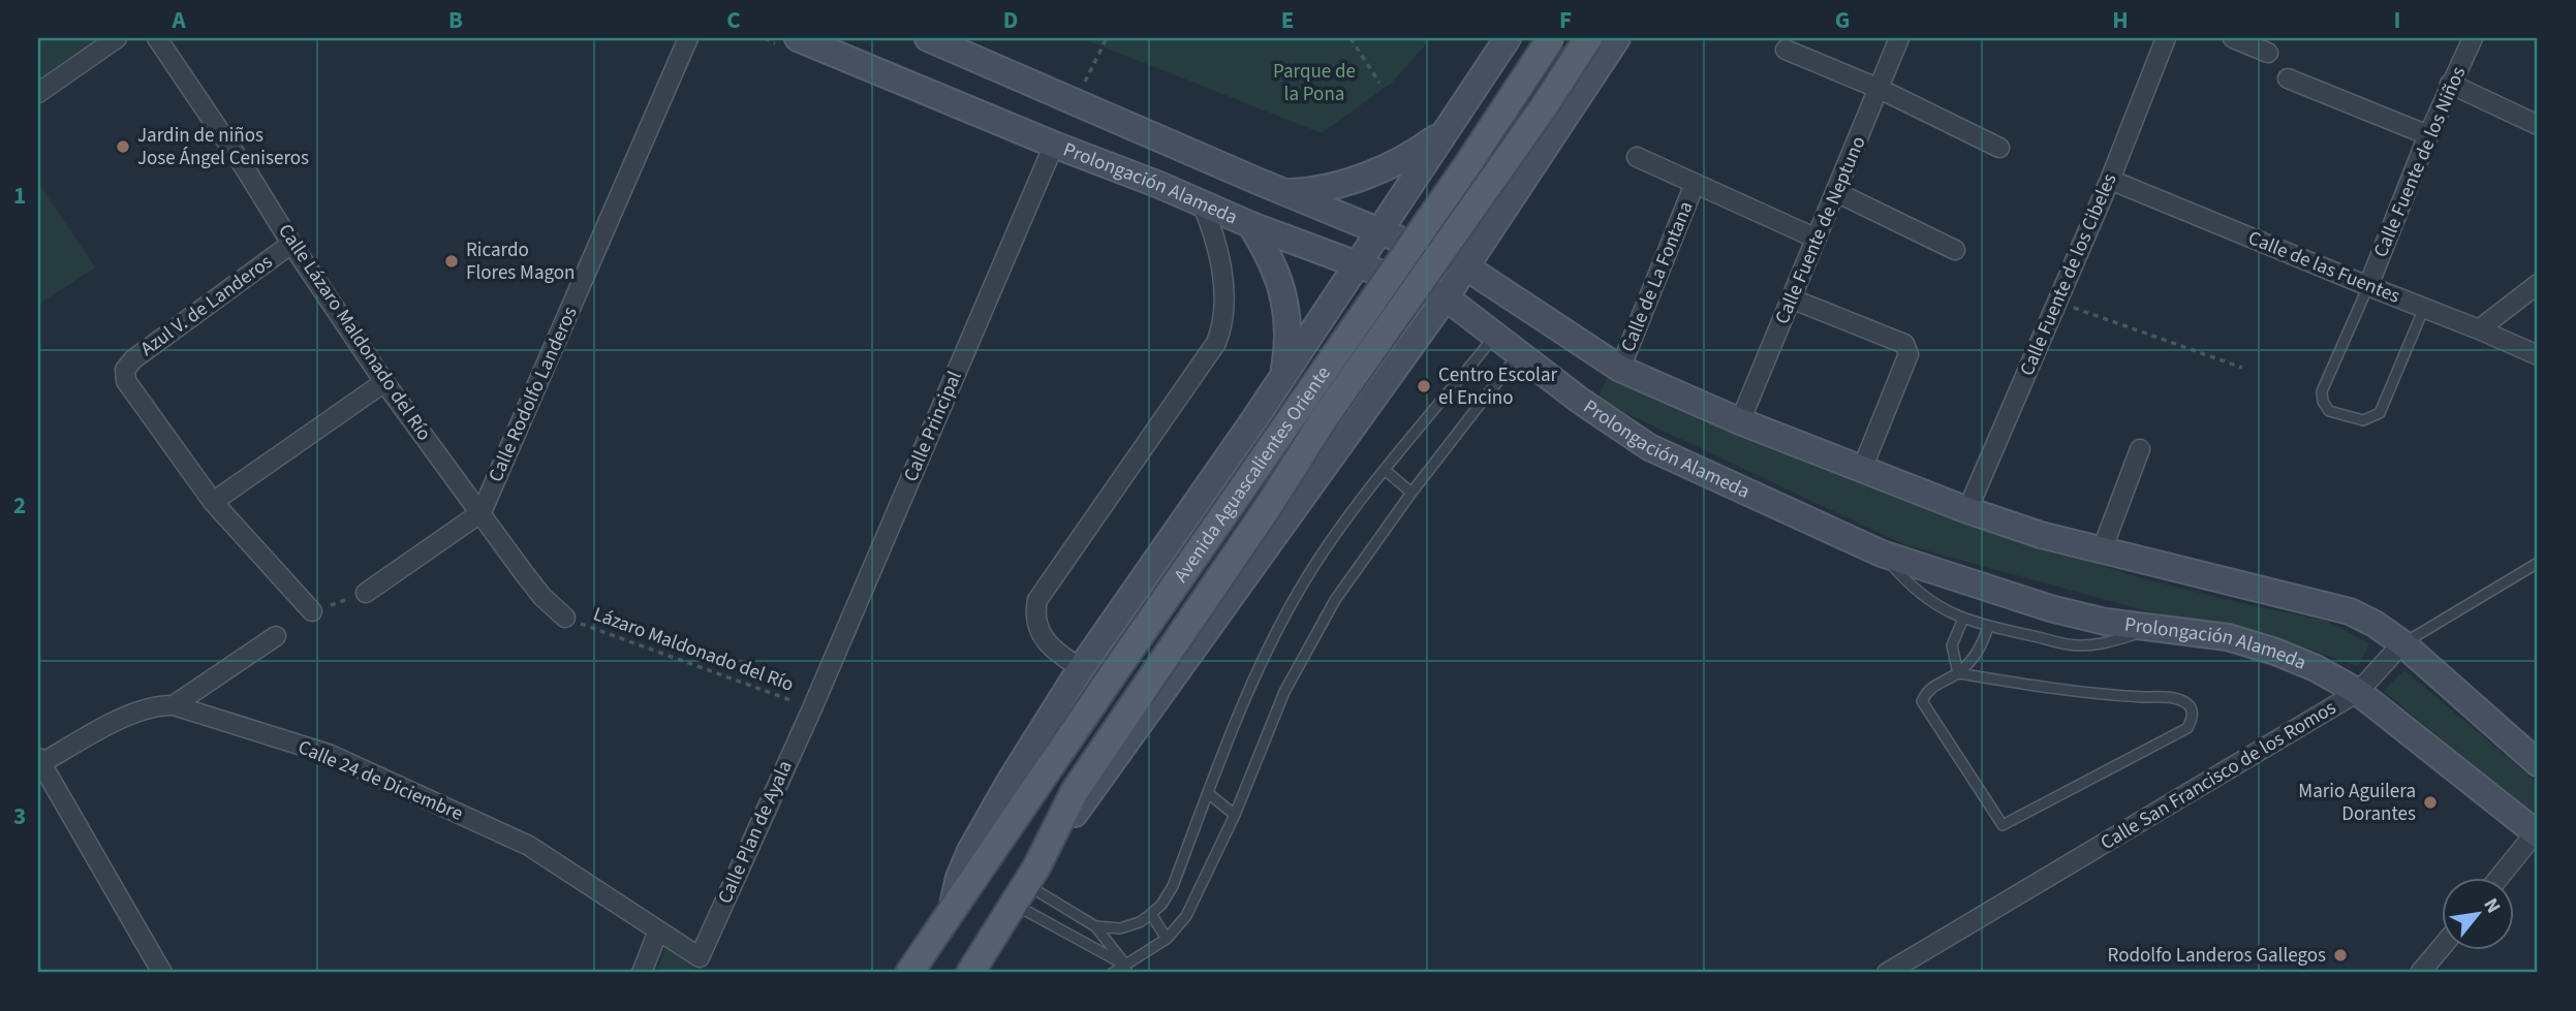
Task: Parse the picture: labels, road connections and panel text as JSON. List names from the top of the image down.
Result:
{
  "streets": {
    "main road": ["Prolongación Alameda", "Avenida Aguascalientes Oriente"],
    "street": [
      "Calle Fuente de los Niños",
      "Calle Fuente de Neptuno",
      "Calle de las Fuentes",
      "Calle Fuente de los Cibeles",
      "Calle de La Fontana",
      "Azul V. de Landeros",
      "Calle Lázaro Maldonado del Río",
      "Calle Rodolfo Landeros",
      "Calle Principal",
      "Calle San Francisco de los Romos",
      "Calle 24 de Diciembre",
      "Calle Plan de Ayala"
    ],
    "path": ["Lázaro Maldonado del Río"]
  },
  "crossings": [
    ["Calle Fuente de los Niños", "Calle de las Fuentes"],
    ["Prolongación Alameda", "Calle Principal"],
    ["Prolongación Alameda", "Avenida Aguascalientes Oriente"],
    ["Prolongación Alameda", "Calle San Francisco de los Romos"],
    ["Calle de las Fuentes", "Calle Fuente de los Cibeles"],
    ["Azul V. de Landeros", "Calle Lázaro Maldonado del Río"],
    ["Calle Lázaro Maldonado del Río", "Calle Rodolfo Landeros"],
    ["Calle Lázaro Maldonado del Río", "Lázaro Maldonado del Río"],
    ["Calle Principal", "Lázaro Maldonado del Río"],
    ["Calle Principal", "Calle Plan de Ayala"],
    ["Lázaro Maldonado del Río", "Calle Plan de Ayala"],
    ["Calle 24 de Diciembre", "Calle Plan de Ayala"]
  ],
  "parks": ["Parque de la Pona"],
  "places": [
    "Jardin de niños Jose Ángel Ceniseros",
    "Ricardo Flores Magon",
    "Centro Escolar el Encino",
    "Mario Aguilera Dorantes",
    "Rodolfo Landeros Gallegos"
  ],
  "north": "top right",
  "grid": {
    "columns": [
      "A",
      "B",
      "C",
      "D",
      "E",
      "F",
      "G",
      "H",
      "I"
    ],
    "rows": ["1", "2", "3"]
  }
}
